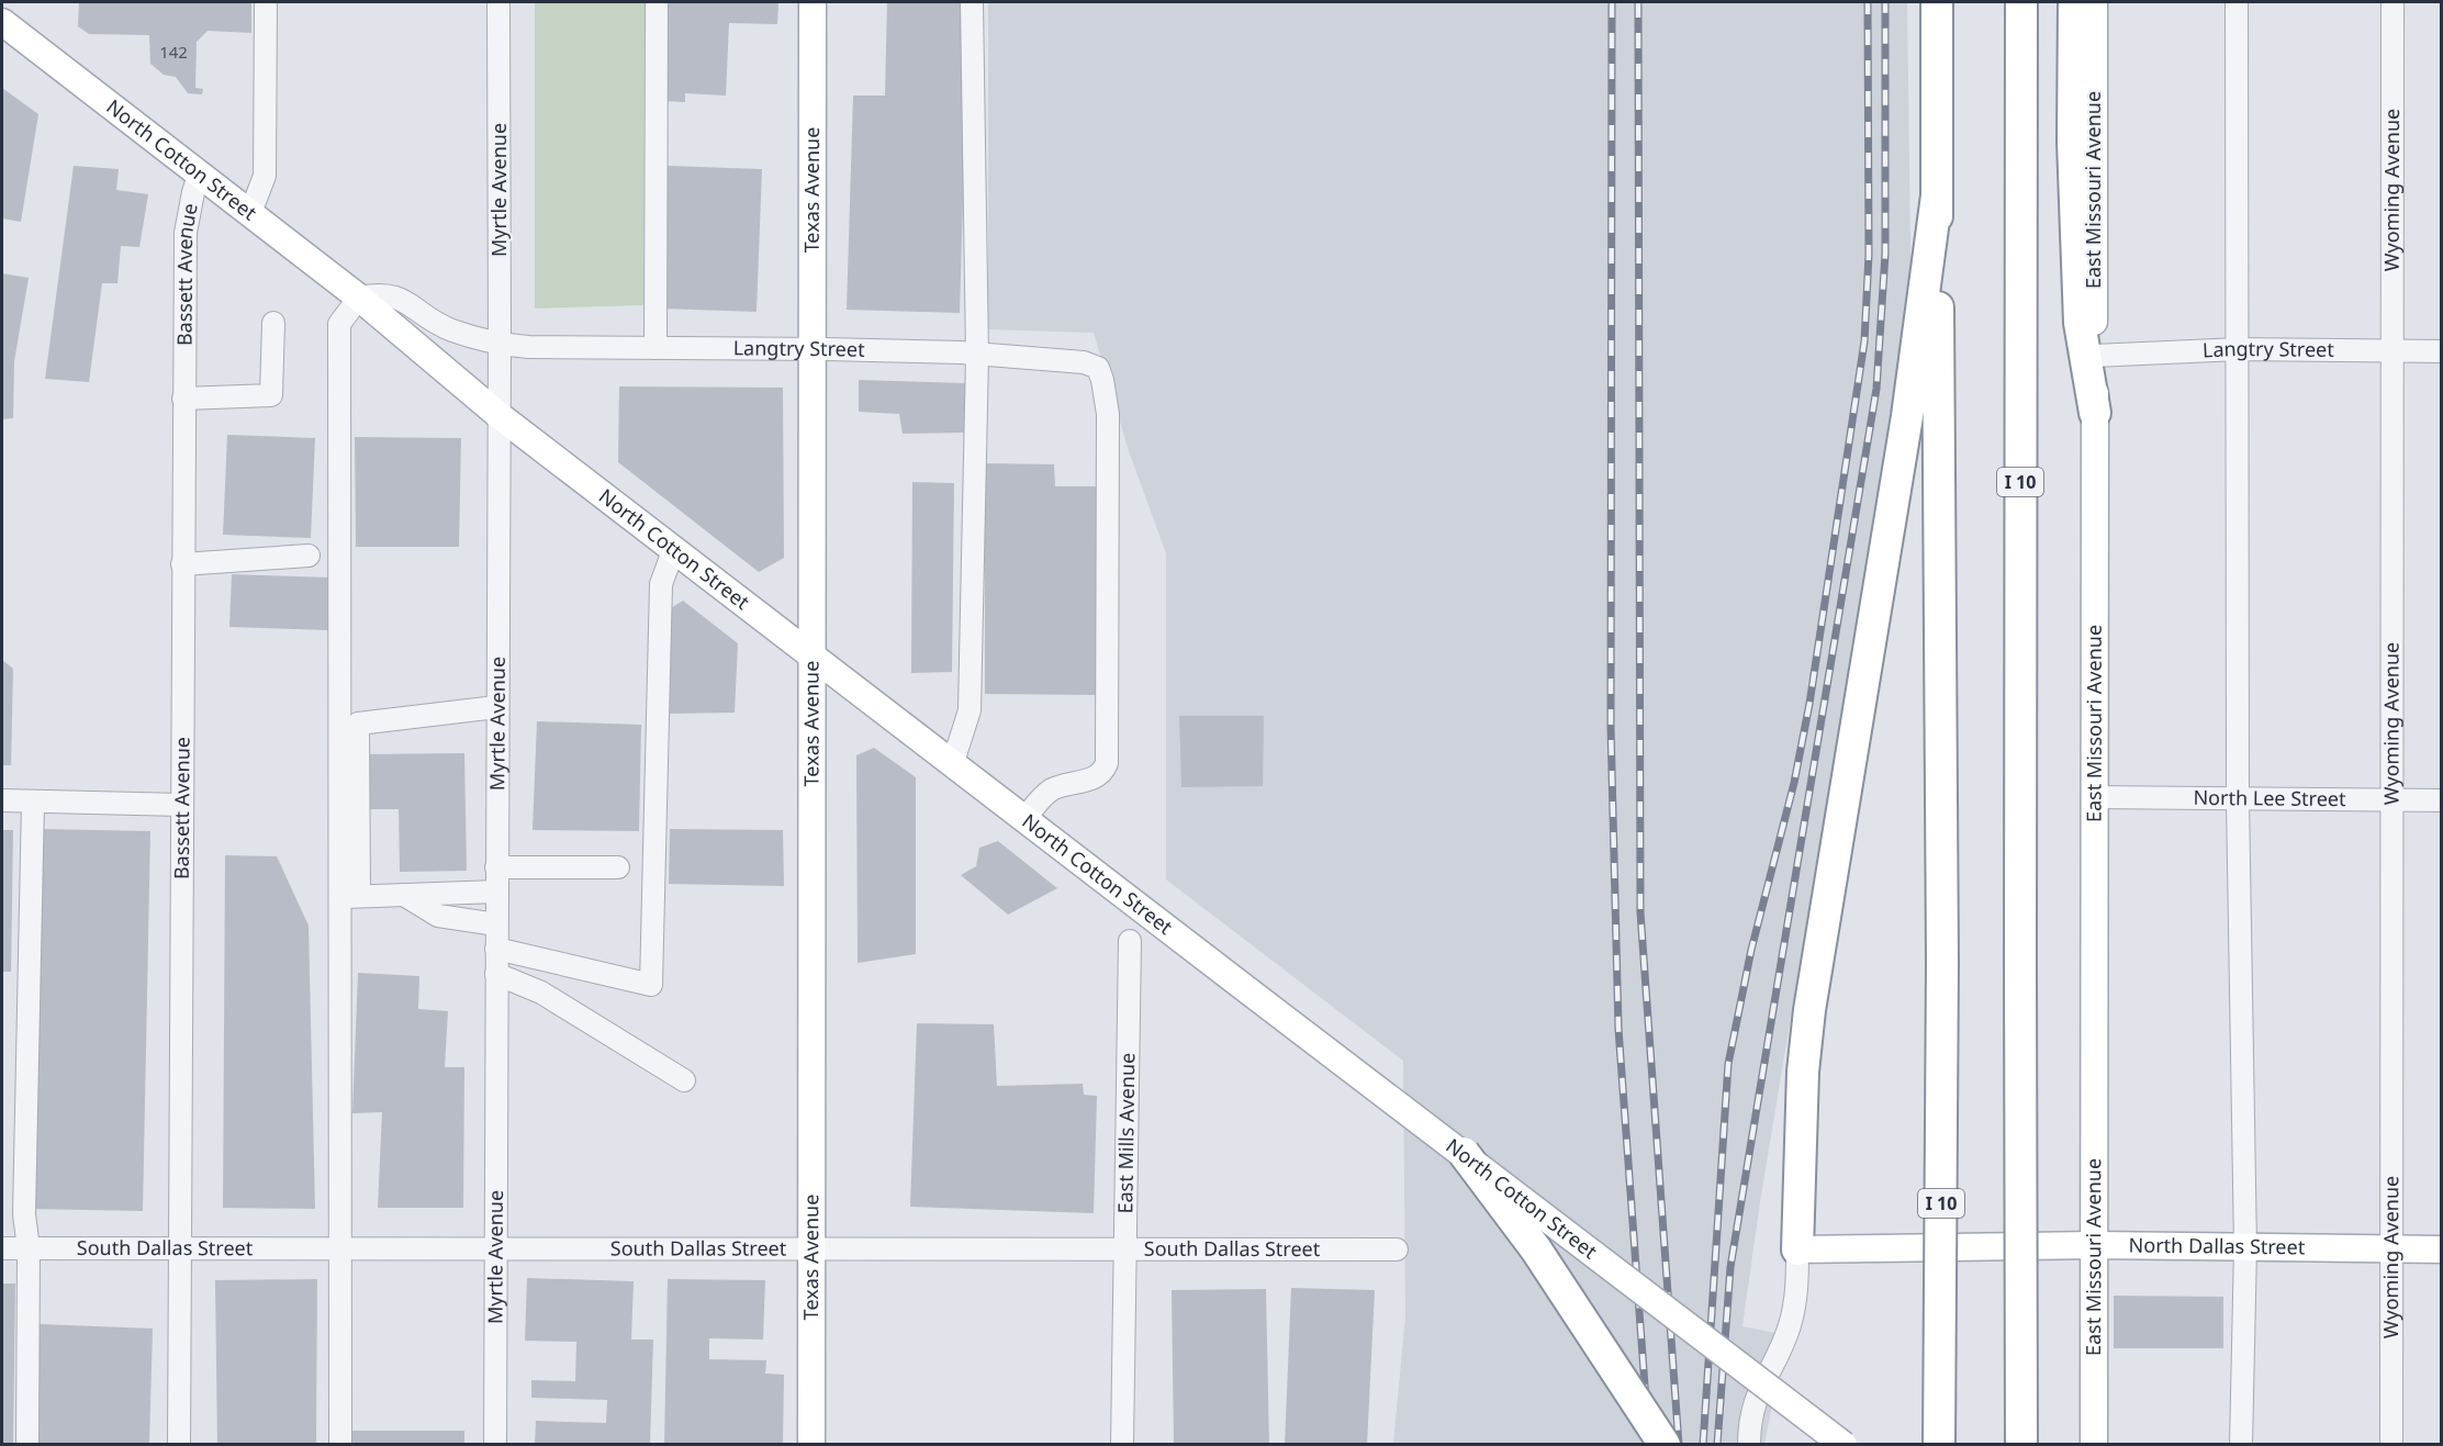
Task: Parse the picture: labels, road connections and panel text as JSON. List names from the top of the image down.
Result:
{
  "streets": {
    "highway": ["I 10"],
    "main road": [
      "North Cotton Street",
      "Texas Avenue",
      "East Missouri Avenue",
      "North Dallas Street"
    ],
    "street": [
      "Myrtle Avenue",
      "Wyoming Avenue",
      "Bassett Avenue",
      "Langtry Street",
      "North Lee Street",
      "East Mills Avenue",
      "South Dallas Street"
    ]
  },
  "crossings": [
    ["North Cotton Street", "Myrtle Avenue"],
    ["North Cotton Street", "Texas Avenue"],
    ["North Cotton Street", "Bassett Avenue"],
    ["North Cotton Street", "Langtry Street"],
    ["Myrtle Avenue", "Langtry Street"],
    ["Myrtle Avenue", "South Dallas Street"],
    ["Texas Avenue", "Langtry Street"],
    ["Texas Avenue", "South Dallas Street"],
    ["East Missouri Avenue", "Langtry Street"],
    ["East Missouri Avenue", "North Lee Street"],
    ["East Missouri Avenue", "North Dallas Street"],
    ["Wyoming Avenue", "Langtry Street"],
    ["Wyoming Avenue", "North Lee Street"],
    ["Wyoming Avenue", "North Dallas Street"],
    ["Bassett Avenue", "South Dallas Street"],
    ["East Mills Avenue", "South Dallas Street"]
  ],
  "house_numbers": ["142"]
}
